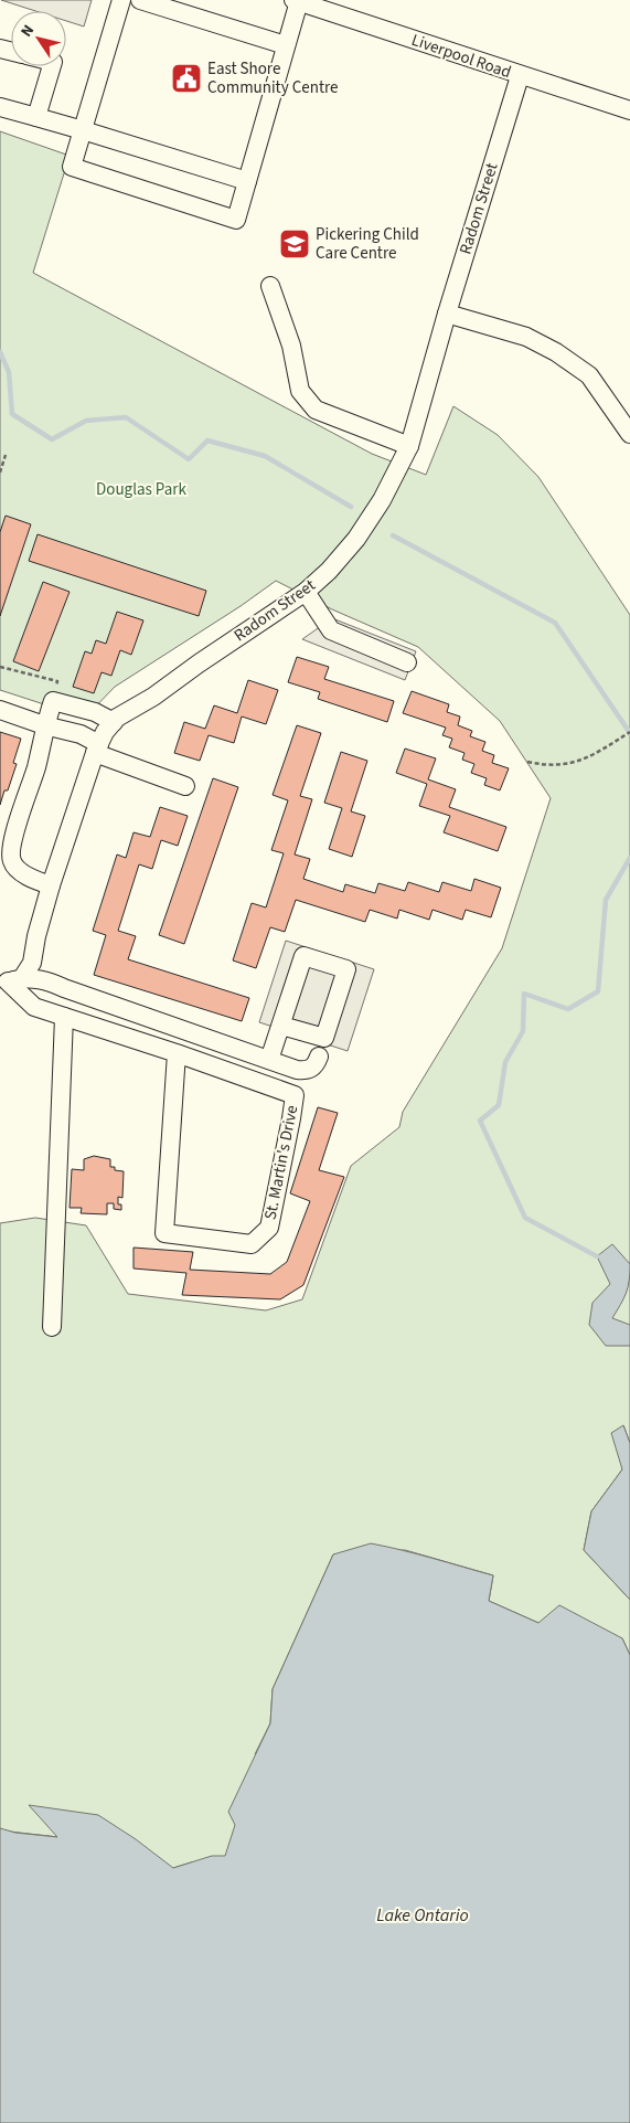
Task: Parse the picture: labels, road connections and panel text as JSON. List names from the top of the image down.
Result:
{
  "streets": {
    "street": ["Liverpool Road", "Radom Street", "St. Martin's Drive"]
  },
  "crossings": [
    ["Liverpool Road", "Radom Street"],
    ["Radom Street", "St. Martin's Drive"]
  ],
  "water": ["Lake Ontario"],
  "parks": ["Douglas Park"],
  "places": {
    "public building": ["East Shore Community Centre"],
    "school or university": ["Pickering Child Care Centre"]
  },
  "north": "top left"
}
